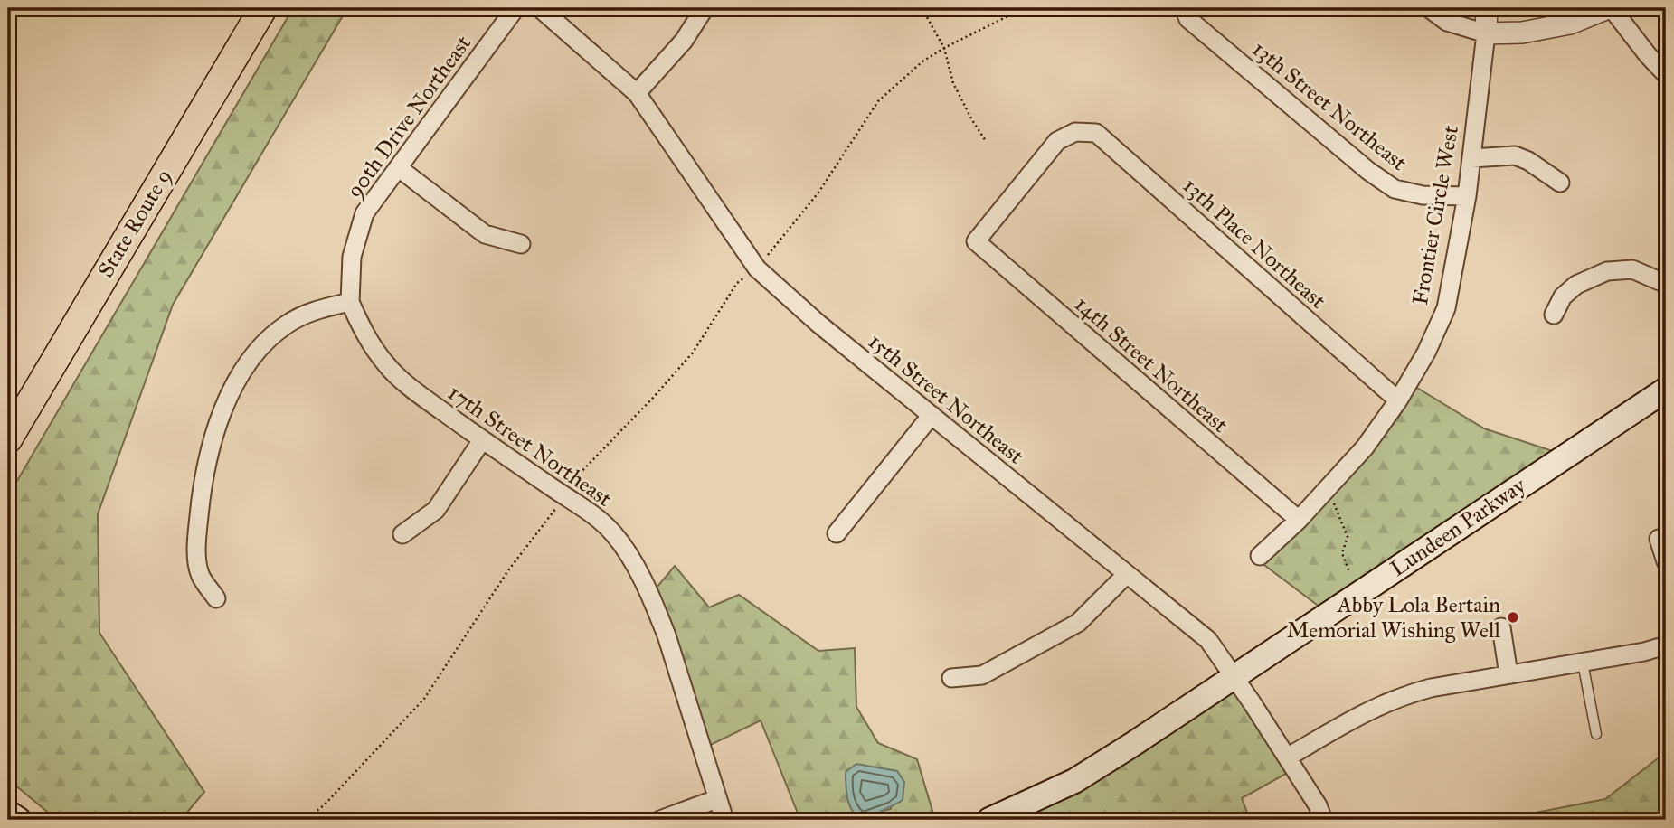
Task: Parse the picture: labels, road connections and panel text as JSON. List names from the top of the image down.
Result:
{
  "streets": {
    "main road": ["State Route 9", "Lundeen Parkway"],
    "street": [
      "13th Street Northeast",
      "90th Drive Northeast",
      "Frontier Circle West",
      "13th Place Northeast",
      "14th Street Northeast",
      "15th Street Northeast",
      "17th Street Northeast"
    ]
  },
  "crossings": [
    ["13th Street Northeast", "Frontier Circle West"],
    ["90th Drive Northeast", "17th Street Northeast"],
    ["Frontier Circle West", "13th Place Northeast"],
    ["Frontier Circle West", "14th Street Northeast"],
    ["13th Place Northeast", "14th Street Northeast"],
    ["15th Street Northeast", "Lundeen Parkway"]
  ],
  "places": ["Abby Lola Bertain Memorial Wishing Well"]
}
